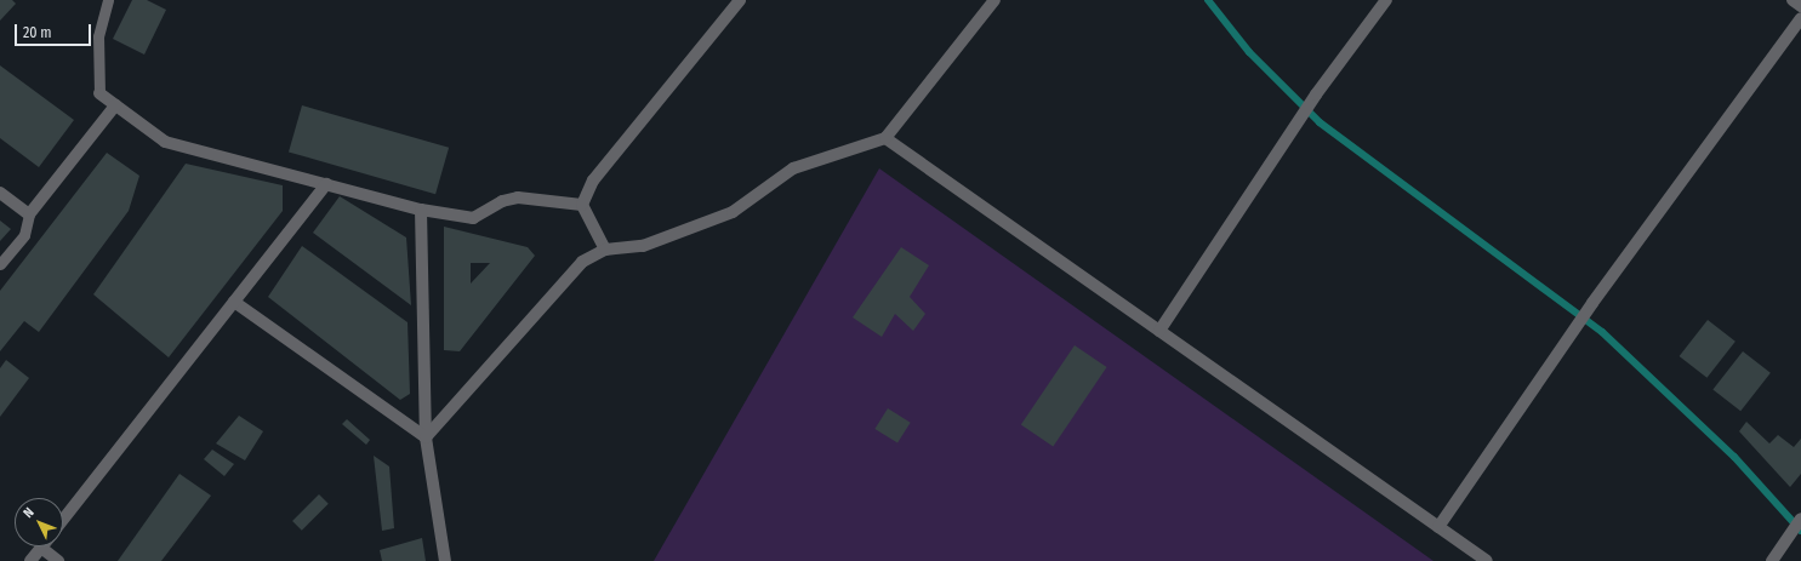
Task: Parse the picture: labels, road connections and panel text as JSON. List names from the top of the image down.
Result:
{
  "scale_bar": "20 m",
  "north": "top left"
}
